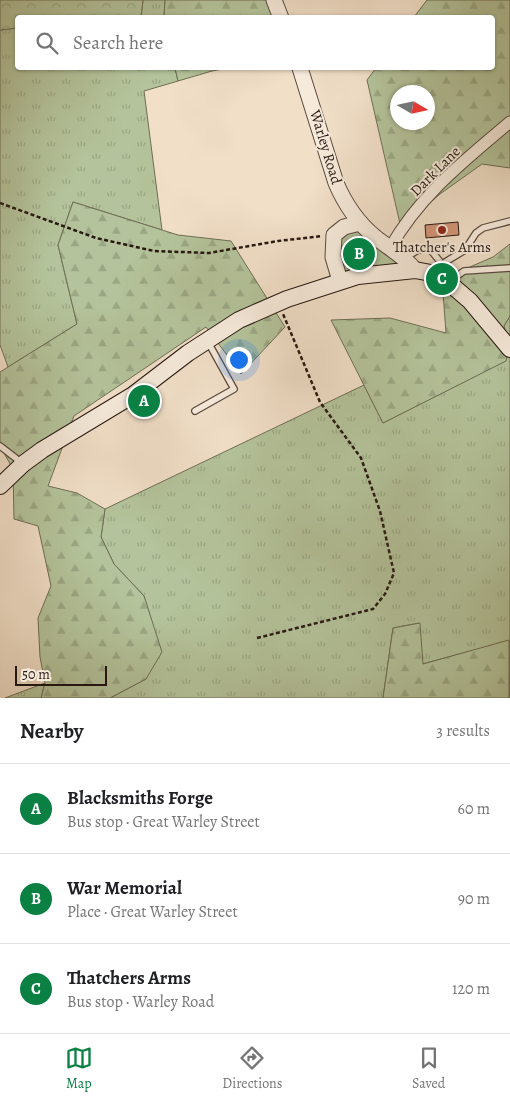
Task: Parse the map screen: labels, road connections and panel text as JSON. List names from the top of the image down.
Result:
{
  "streets": {
    "main road": ["Warley Road"],
    "street": ["Dark Lane"]
  },
  "crossings": [
    ["Warley Road", "Dark Lane"]
  ],
  "places": ["Thatcher's Arms"],
  "scale_bar": "50 m",
  "north": "right",
  "page": {
    "search": "Search here",
    "pins": ["B", "C", "A"],
    "scale": "50 m",
    "heading": ["Nearby", "3 results"],
    "list": [
      {
        "mark": "A",
        "name": "Blacksmiths Forge",
        "note": "Bus stop · Great Warley Street",
        "value": "60 m"
      },
      {
        "mark": "B",
        "name": "War Memorial",
        "note": "Place · Great Warley Street",
        "value": "90 m"
      },
      {
        "mark": "C",
        "name": "Thatchers Arms",
        "note": "Bus stop · Warley Road",
        "value": "120 m"
      }
    ],
    "nav": ["Map", "Directions", "Saved"]
  }
}
